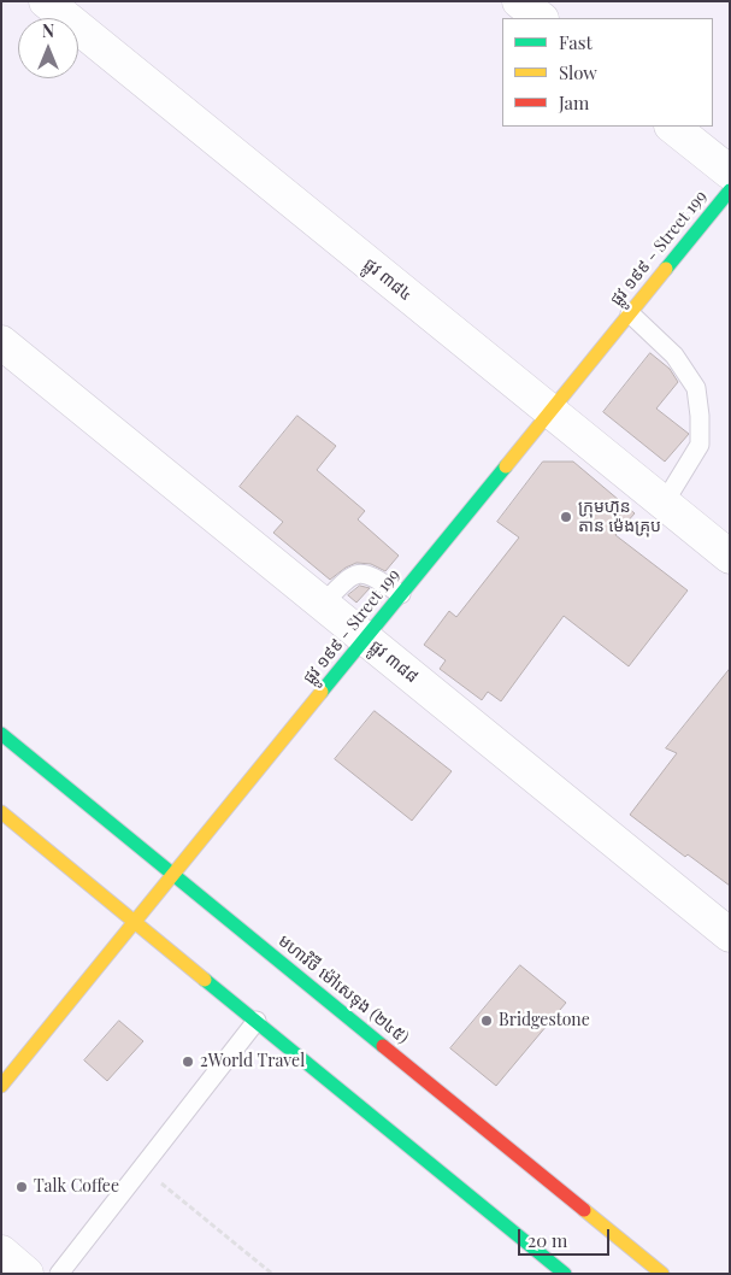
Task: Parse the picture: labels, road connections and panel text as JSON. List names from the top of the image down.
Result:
{
  "streets": {
    "main road": ["ផ្លូវ ១៩៩ - Street 199", "មហាវិថី ម៉ៅសេទុង (២៤៥)"],
    "street": ["ផ្លូវ ៣៨៤", "ផ្លូវ ៣៨៨"]
  },
  "crossings": [
    ["ផ្លូវ ១៩៩ - Street 199", "ផ្លូវ ៣៨៤"],
    ["ផ្លូវ ១៩៩ - Street 199", "ផ្លូវ ៣៨៨"],
    ["ផ្លូវ ១៩៩ - Street 199", "មហាវិថី ម៉ៅសេទុង (២៤៥)"]
  ],
  "places": [
    "ក្រុមហ៊ុន តាន ម៉េងគ្រុប",
    "Bridgestone",
    "2World Travel",
    "Talk Coffee"
  ],
  "legend": ["Fast", "Slow", "Jam"],
  "scale_bar": "20 m",
  "north": "top"
}
